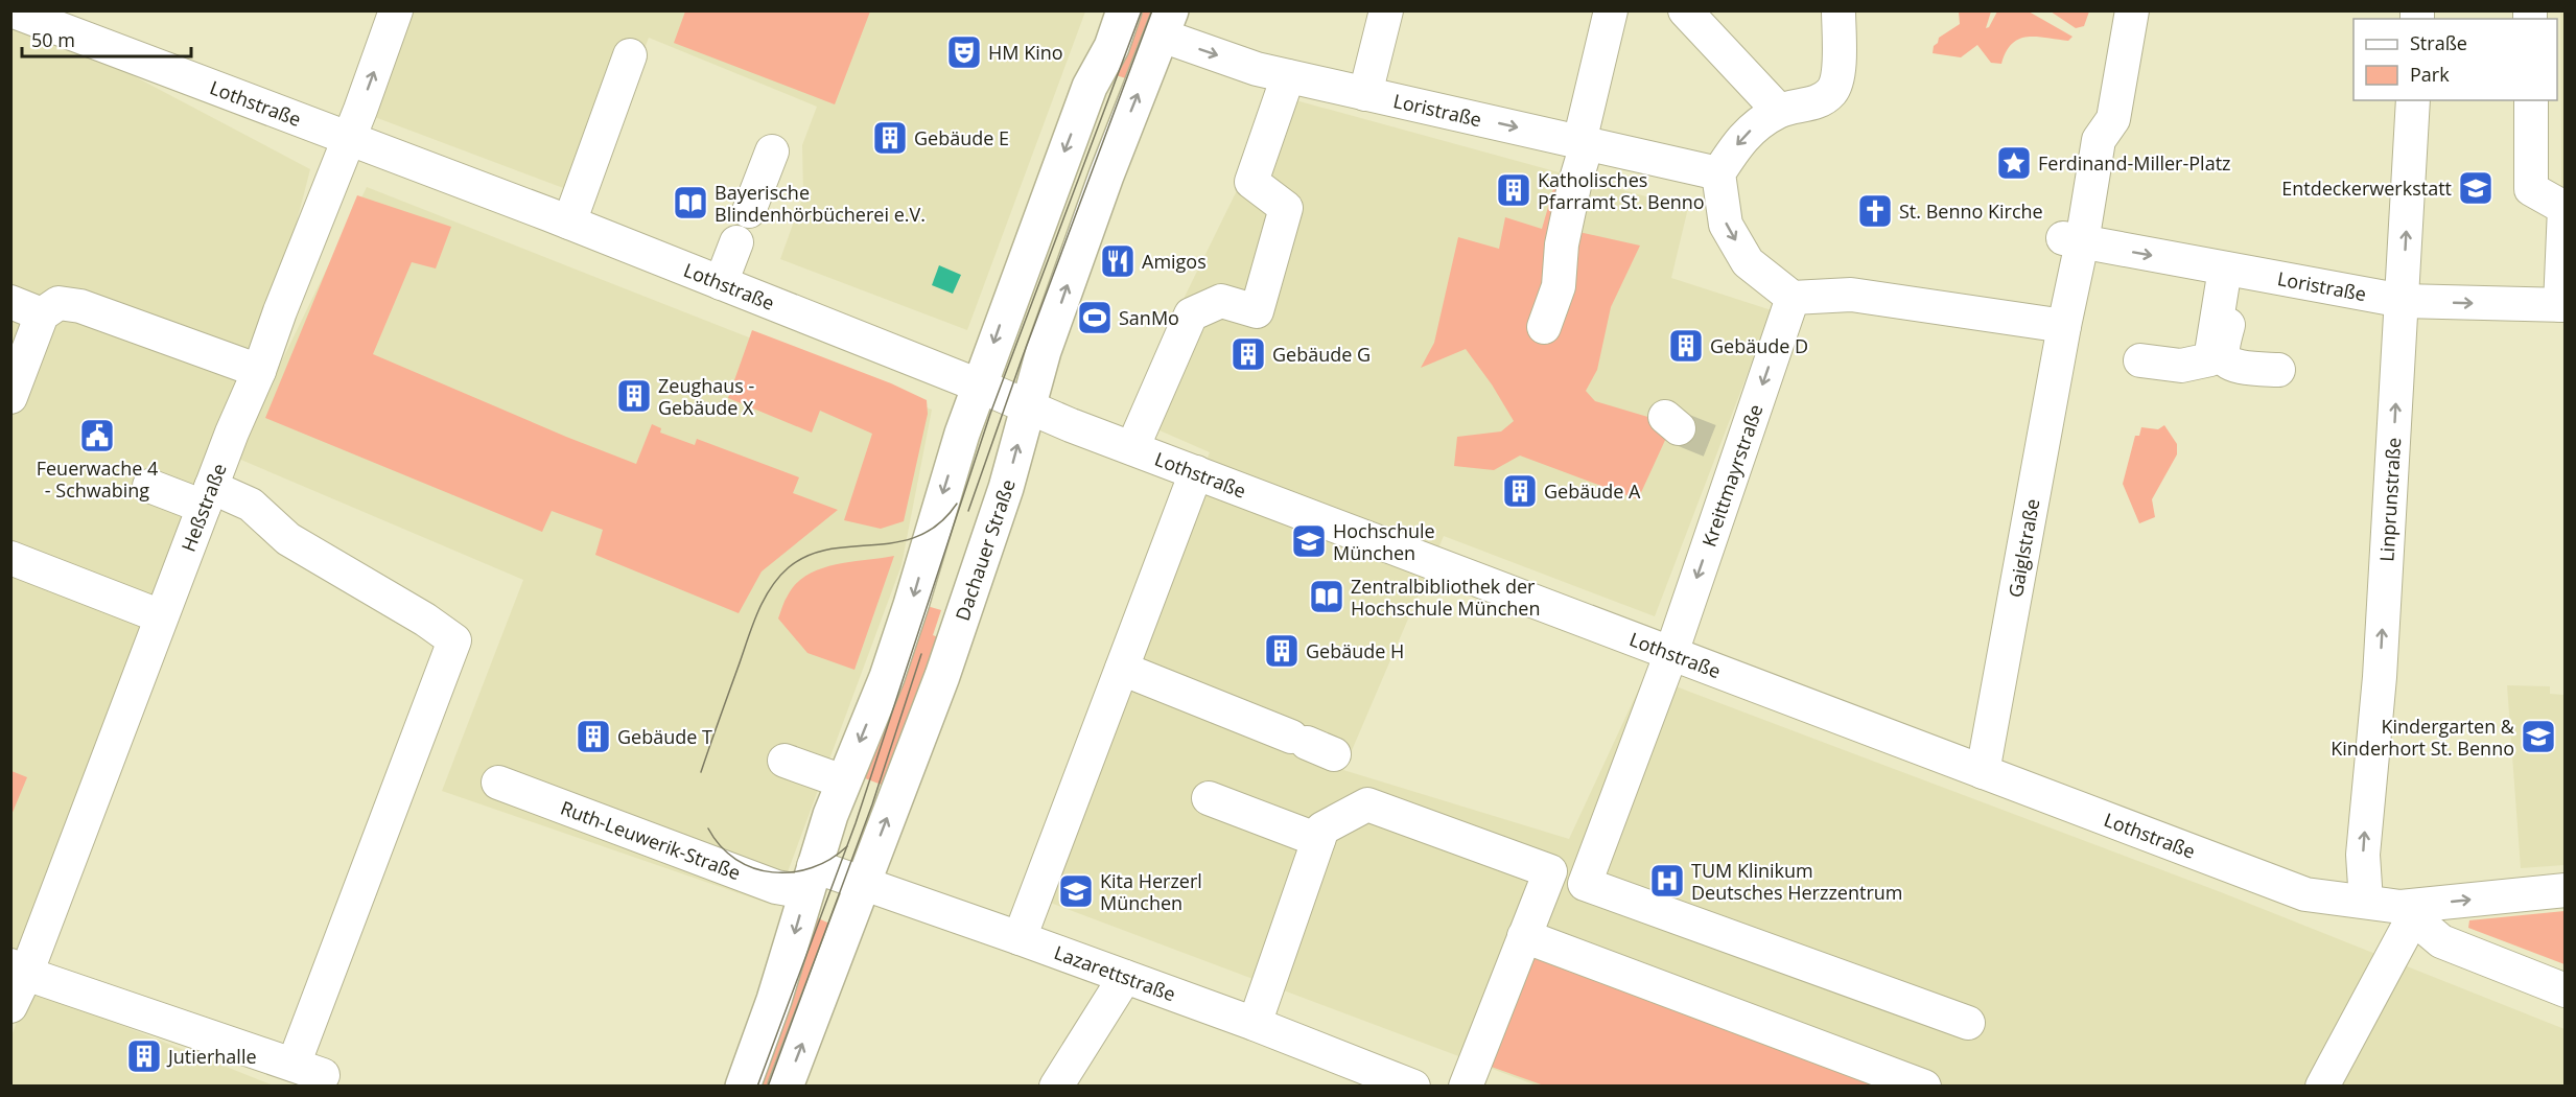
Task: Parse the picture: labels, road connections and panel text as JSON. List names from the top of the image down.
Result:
{
  "streets": {
    "main road": ["Dachauer Straße"],
    "street": [
      "Lothstraße",
      "Loristraße",
      "Kreittmayrstraße",
      "Linprunstraße",
      "Heßstraße",
      "Gaiglstraße",
      "Ruth-Leuwerik-Straße",
      "Lazarettstraße"
    ]
  },
  "crossings": [
    ["Lothstraße", "Kreittmayrstraße"],
    ["Lothstraße", "Linprunstraße"],
    ["Lothstraße", "Heßstraße"],
    ["Lothstraße", "Gaiglstraße"],
    ["Lothstraße", "Dachauer Straße"],
    ["Loristraße", "Linprunstraße"],
    ["Loristraße", "Dachauer Straße"],
    ["Dachauer Straße", "Lazarettstraße"],
    ["Ruth-Leuwerik-Straße", "Lazarettstraße"]
  ],
  "one_way": ["Loristraße"],
  "places": {
    "theatre": ["HM Kino"],
    "building": [
      "Gebäude E",
      "Katholisches Pfarramt St. Benno",
      "Gebäude D",
      "Gebäude G",
      "Zeughaus - Gebäude X",
      "Gebäude A",
      "Gebäude H",
      "Gebäude T",
      "Jutierhalle"
    ],
    "place": ["Ferdinand-Miller-Platz"],
    "school or university": [
      "Entdeckerwerkstatt",
      "Hochschule München",
      "Kindergarten & Kinderhort St. Benno",
      "Kita Herzerl München"
    ],
    "library": ["Bayerische Blindenhörbücherei e.V.", "Zentralbibliothek der Hochschule München"],
    "church": ["St. Benno Kirche"],
    "restaurant": ["Amigos"],
    "sports": ["SanMo"],
    "public building": ["Feuerwache 4 - Schwabing"],
    "hospital": ["TUM Klinikum Deutsches Herzzentrum"]
  },
  "legend": ["Straße", "Park"],
  "scale_bar": "50 m"
}
